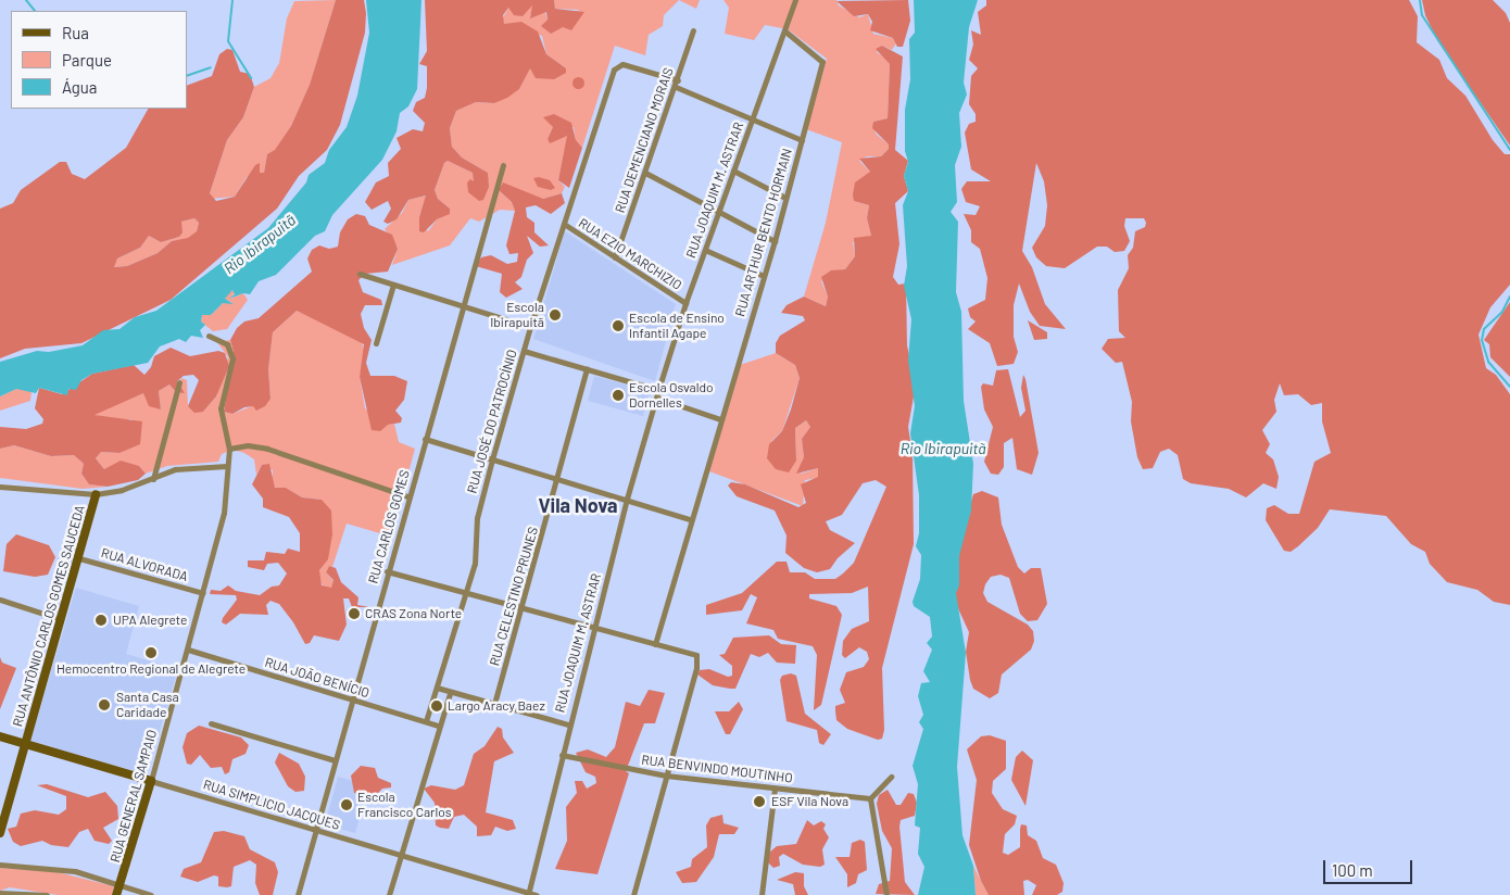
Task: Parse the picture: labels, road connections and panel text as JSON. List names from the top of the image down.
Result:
{
  "streets": {
    "street": [
      "RUA DEMENCIANO MORAIS",
      "RUA JOAQUIM M. ASTRAR",
      "RUA ARTHUR BENTO HORMAIN",
      "RUA EZIO MARCHIZIO",
      "RUA JOSÉ DO PATROCÍNIO",
      "RUA CARLOS GOMES",
      "RUA ALVORADA",
      "RUA CELESTINO PRUNES",
      "RUA ANTÔNIO CARLOS GOMES SAUCEDA",
      "RUA JOÃO BENÍCIO",
      "RUA BENVINDO MOUTINHO",
      "RUA GENERAL SAMPAIO",
      "RUA SIMPLICIO JACQUES"
    ]
  },
  "crossings": [
    ["RUA DEMENCIANO MORAIS", "RUA EZIO MARCHIZIO"],
    ["RUA DEMENCIANO MORAIS", "RUA JOSÉ DO PATROCÍNIO"],
    ["RUA JOAQUIM M. ASTRAR", "RUA ARTHUR BENTO HORMAIN"],
    ["RUA JOAQUIM M. ASTRAR", "RUA EZIO MARCHIZIO"],
    ["RUA JOAQUIM M. ASTRAR", "RUA BENVINDO MOUTINHO"],
    ["RUA JOAQUIM M. ASTRAR", "RUA SIMPLICIO JACQUES"],
    ["RUA EZIO MARCHIZIO", "RUA JOSÉ DO PATROCÍNIO"],
    ["RUA JOSÉ DO PATROCÍNIO", "RUA JOÃO BENÍCIO"],
    ["RUA CARLOS GOMES", "RUA JOÃO BENÍCIO"],
    ["RUA CARLOS GOMES", "RUA SIMPLICIO JACQUES"],
    ["RUA ALVORADA", "RUA ANTÔNIO CARLOS GOMES SAUCEDA"],
    ["RUA ALVORADA", "RUA GENERAL SAMPAIO"],
    ["RUA ANTÔNIO CARLOS GOMES SAUCEDA", "RUA SIMPLICIO JACQUES"],
    ["RUA JOÃO BENÍCIO", "RUA GENERAL SAMPAIO"],
    ["RUA GENERAL SAMPAIO", "RUA SIMPLICIO JACQUES"]
  ],
  "districts": ["Vila Nova"],
  "water": ["Rio Ibirapuitã"],
  "places": [
    "Escola Ibirapuitã",
    "Escola de Ensino Infantil Agape",
    "Escola Osvaldo Dornelles",
    "CRAS Zona Norte",
    "UPA Alegrete",
    "Hemocentro Regional de Alegrete",
    "Santa Casa Caridade",
    "Largo Aracy Baez",
    "ESF Vila Nova",
    "Escola Francisco Carlos"
  ],
  "legend": ["Rua", "Parque", "Água"],
  "scale_bar": "100 m"
}
